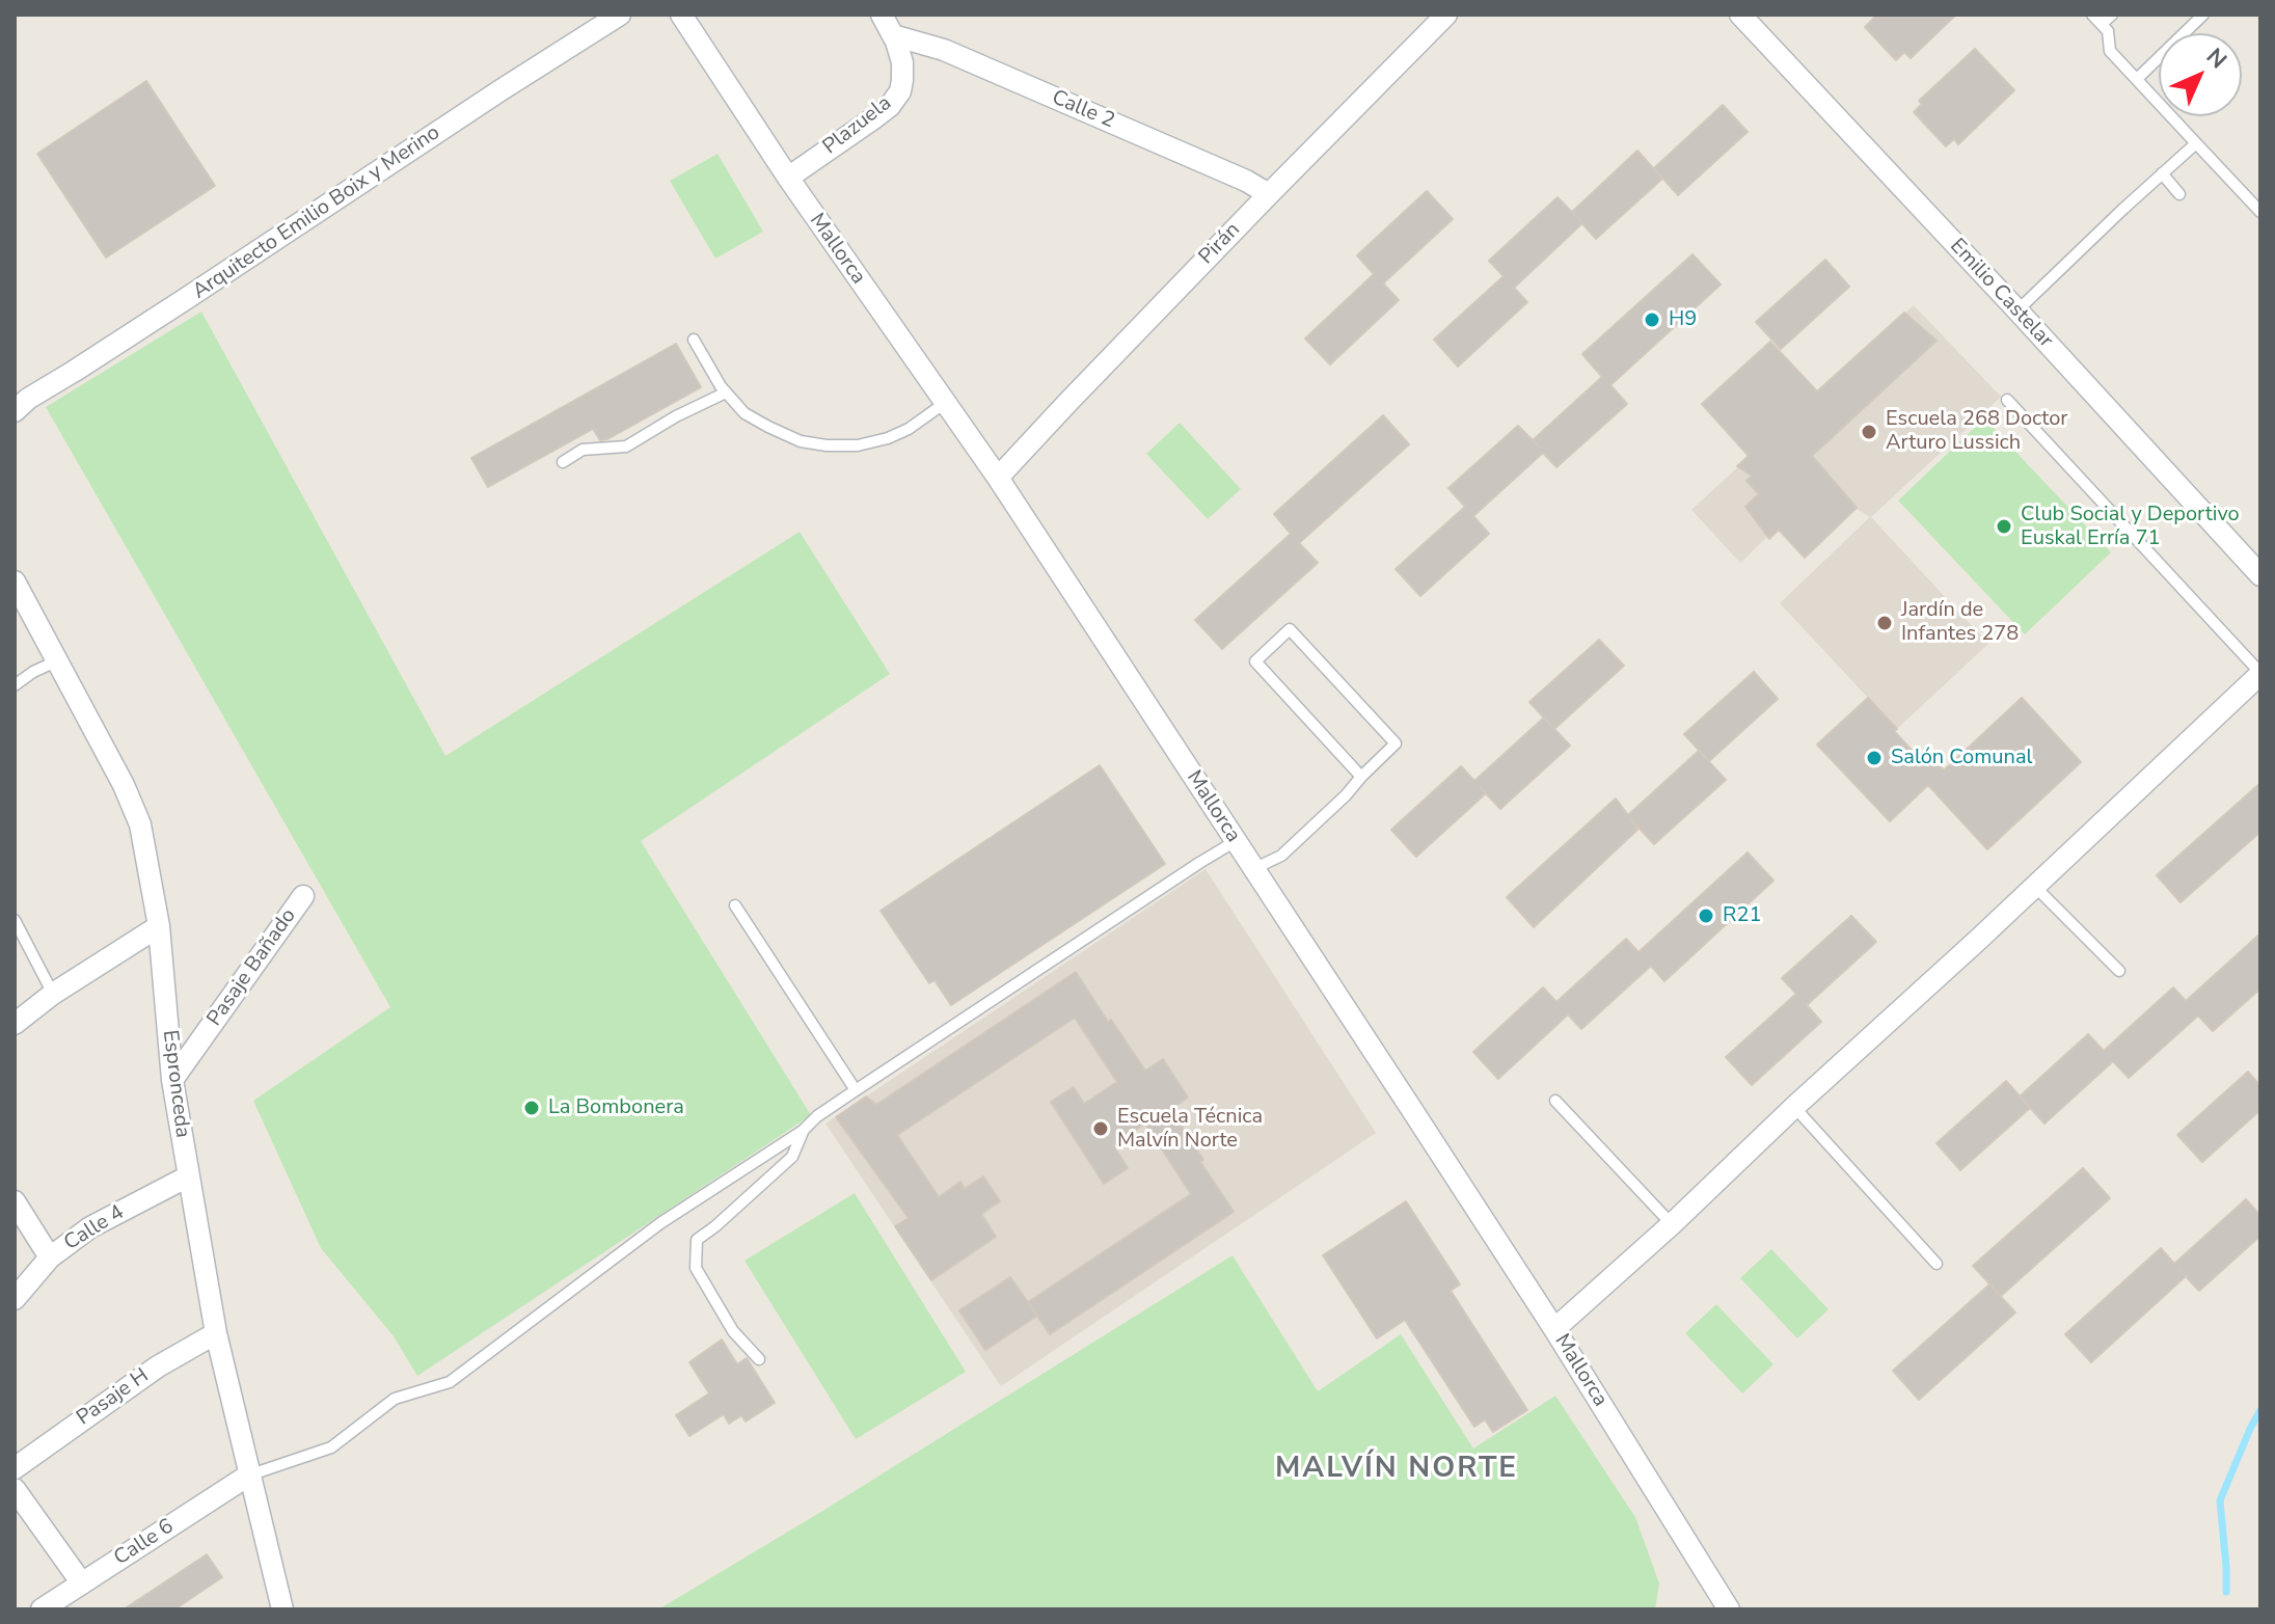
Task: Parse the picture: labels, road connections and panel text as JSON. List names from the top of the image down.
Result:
{
  "streets": {
    "street": [
      "Calle 2",
      "Plazuela",
      "Arquitecto Emilio Boix y Merino",
      "Pirán",
      "Mallorca",
      "Emilio Castelar",
      "Pasaje Bañado",
      "Espronceda",
      "Calle 4",
      "Pasaje H",
      "Calle 6"
    ]
  },
  "crossings": [
    ["Calle 2", "Plazuela"],
    ["Calle 2", "Pirán"],
    ["Plazuela", "Mallorca"],
    ["Pirán", "Mallorca"],
    ["Pasaje Bañado", "Espronceda"],
    ["Espronceda", "Calle 4"],
    ["Espronceda", "Pasaje H"],
    ["Espronceda", "Calle 6"]
  ],
  "districts": ["MALVÍN NORTE"],
  "places": [
    "H9",
    "Escuela 268 Doctor Arturo Lussich",
    "Club Social y Deportivo Euskal Erría 71",
    "Jardín de Infantes 278",
    "Salón Comunal",
    "R21",
    "La Bombonera",
    "Escuela Técnica Malvín Norte"
  ],
  "north": "top right"
}
